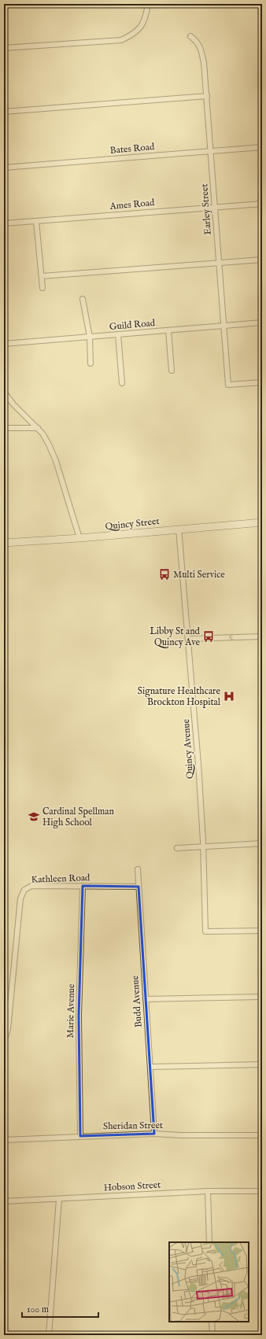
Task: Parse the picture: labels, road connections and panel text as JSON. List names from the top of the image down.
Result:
{
  "streets": {
    "main road": ["Quincy Street"],
    "street": [
      "Bates Road",
      "Ames Road",
      "Earley Street",
      "Guild Road",
      "Quincy Avenue",
      "Kathleen Road",
      "Budd Avenue",
      "Marie Avenue",
      "Sheridan Street",
      "Hobson Street"
    ]
  },
  "crossings": [
    ["Bates Road", "Earley Street"],
    ["Ames Road", "Earley Street"],
    ["Earley Street", "Guild Road"],
    ["Quincy Street", "Quincy Avenue"],
    ["Kathleen Road", "Budd Avenue"],
    ["Kathleen Road", "Marie Avenue"],
    ["Budd Avenue", "Sheridan Street"],
    ["Marie Avenue", "Sheridan Street"]
  ],
  "places": {
    "bus stop": ["Multi Service", "Libby St and Quincy Ave"],
    "hospital": ["Signature Healthcare Brockton Hospital"],
    "school or university": ["Cardinal Spellman High School"]
  },
  "scale_bar": "100 m"
}
